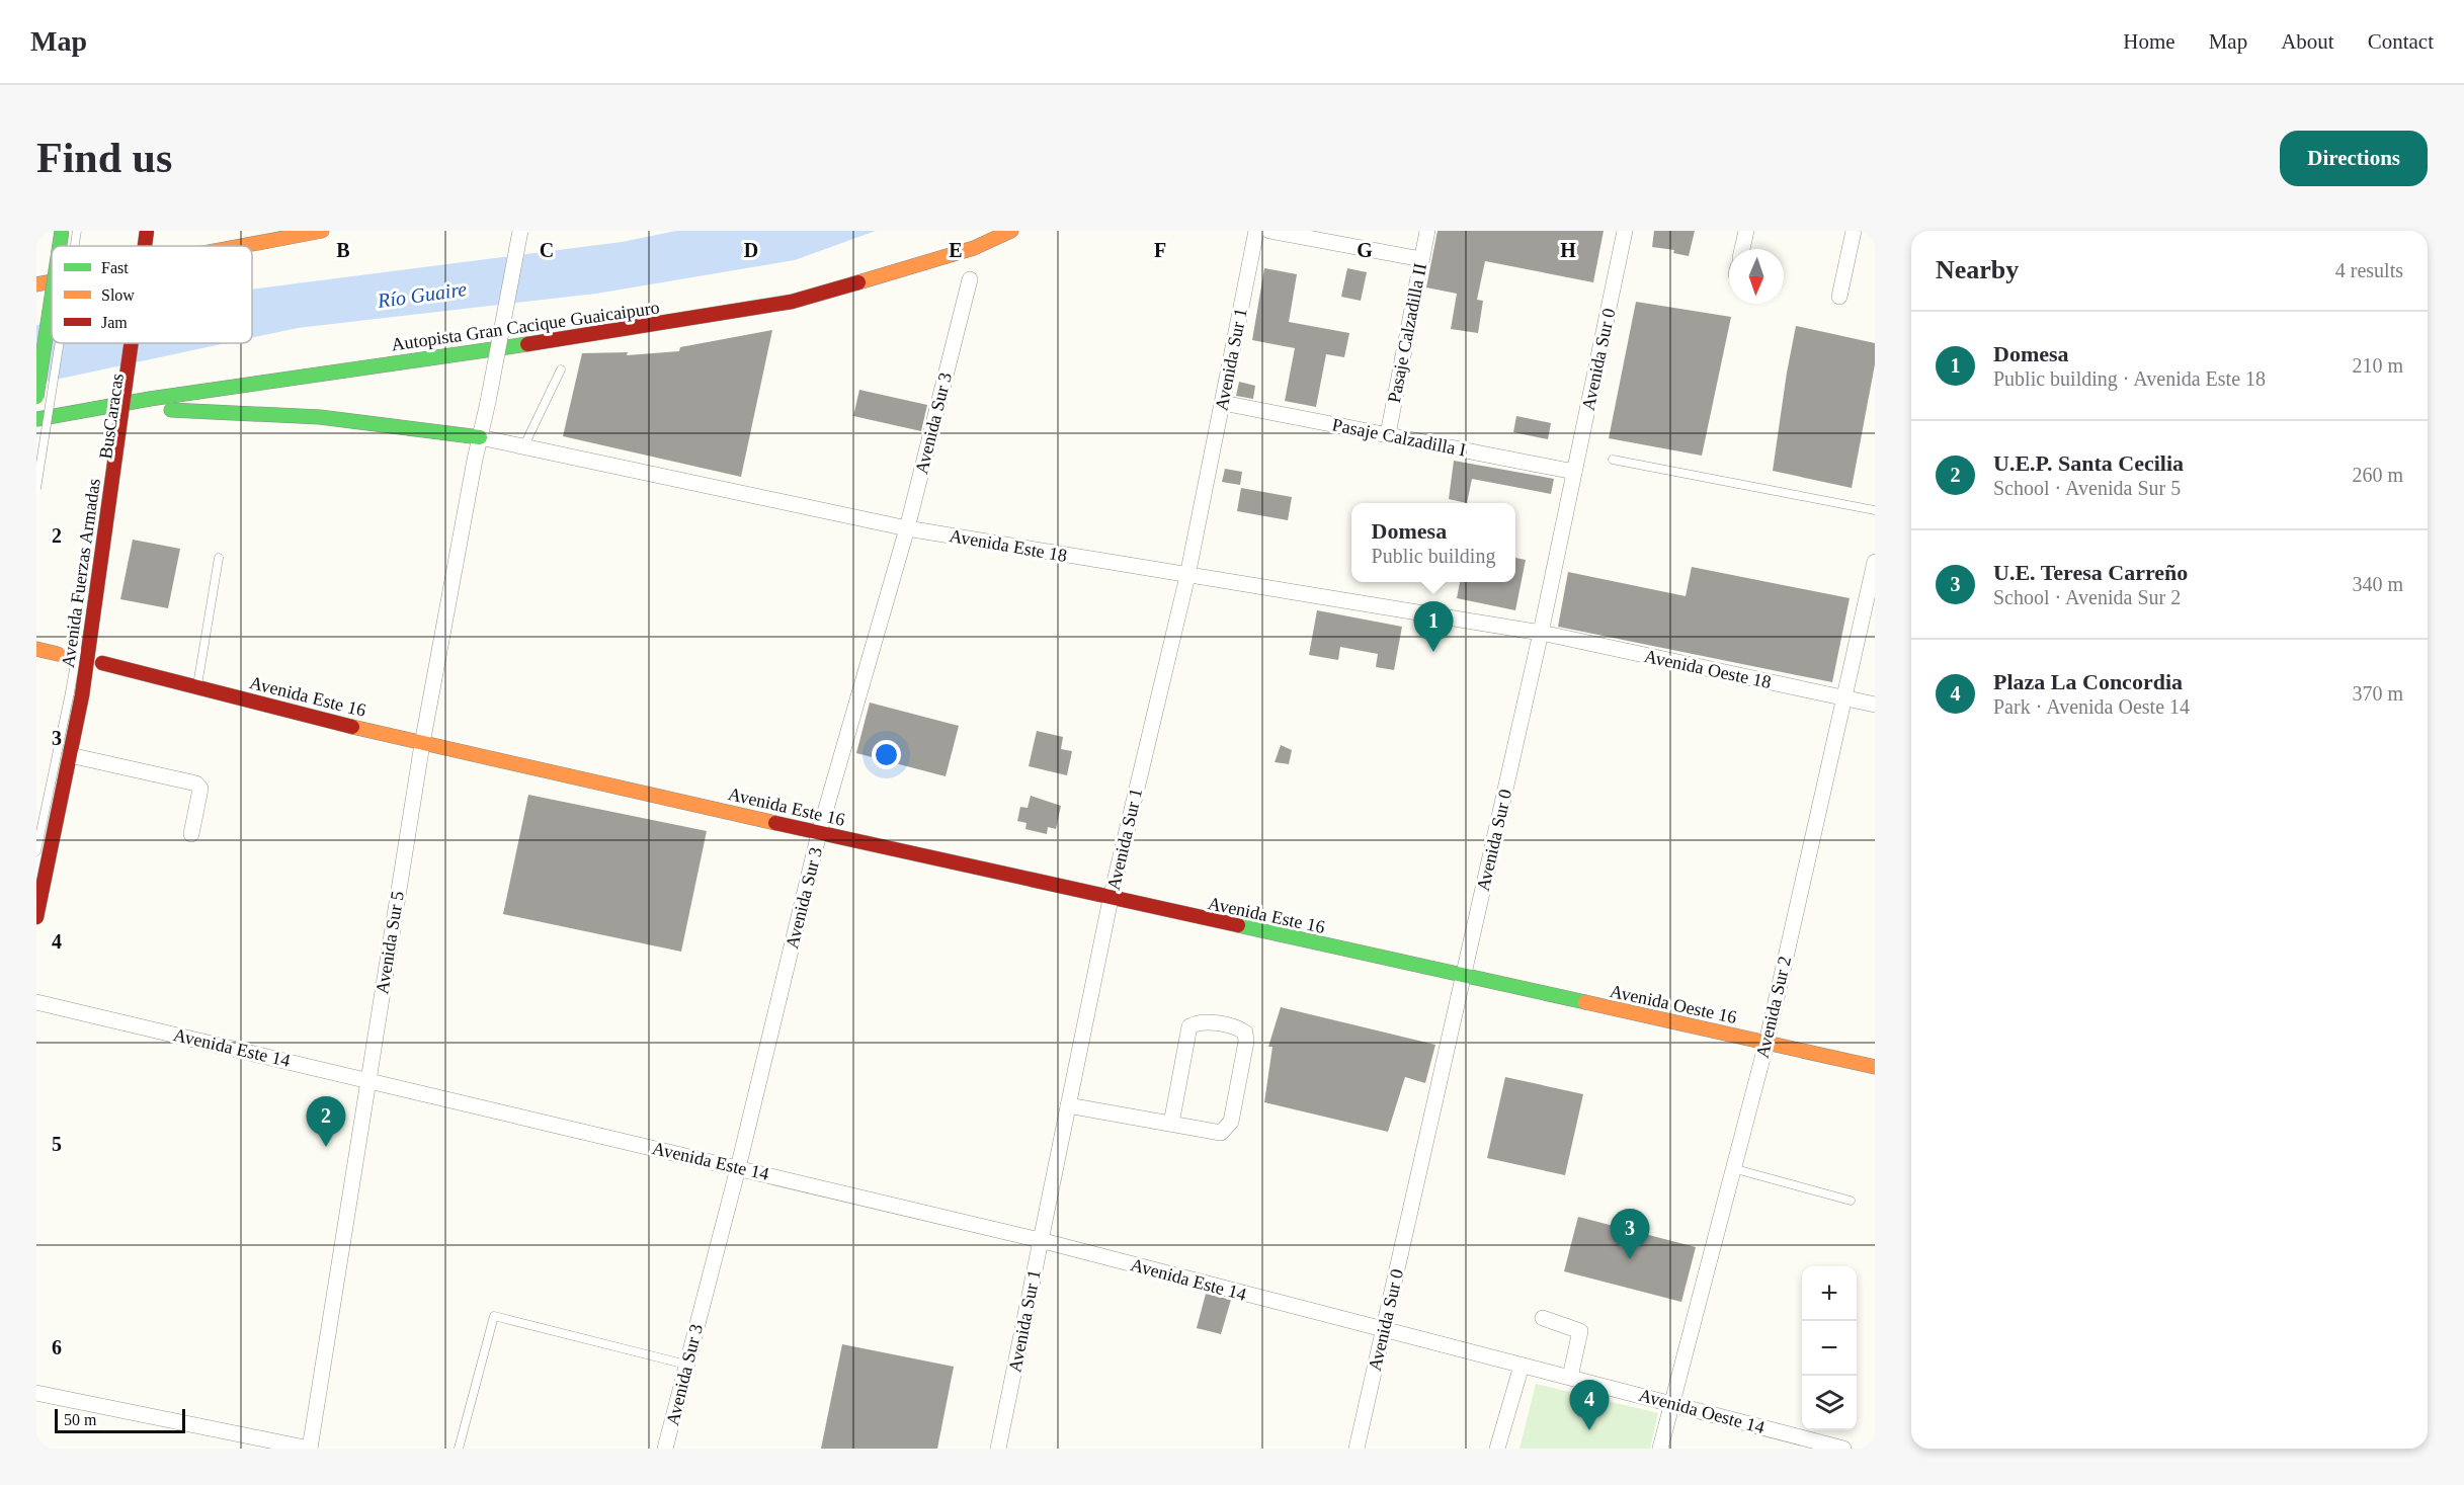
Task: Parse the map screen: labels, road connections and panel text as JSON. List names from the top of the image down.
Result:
{
  "streets": {
    "main road": [
      "Autopista Gran Cacique Guaicaipuro",
      "Avenida Fuerzas Armadas",
      "Avenida Este 16",
      "Avenida Oeste 16"
    ],
    "street": [
      "Pasaje Calzadilla II",
      "Avenida Sur 1",
      "Avenida Sur 0",
      "Avenida Sur 3",
      "Pasaje Calzadilla I",
      "Avenida Este 18",
      "Avenida Oeste 18",
      "Avenida Sur 5",
      "Avenida Sur 2",
      "Avenida Este 14",
      "Avenida Oeste 14"
    ],
    "lane": ["BusCaracas"]
  },
  "crossings": [
    ["Pasaje Calzadilla II", "Pasaje Calzadilla I"],
    ["Avenida Sur 1", "Pasaje Calzadilla I"],
    ["Avenida Sur 1", "Avenida Este 18"],
    ["Avenida Sur 1", "Avenida Este 16"],
    ["Avenida Sur 1", "Avenida Este 14"],
    ["Avenida Sur 0", "Pasaje Calzadilla I"],
    ["Avenida Sur 0", "Avenida Este 18"],
    ["Avenida Sur 0", "Avenida Oeste 18"],
    ["Avenida Sur 0", "Avenida Este 16"],
    ["Avenida Sur 0", "Avenida Oeste 16"],
    ["Avenida Sur 0", "Avenida Este 14"],
    ["Avenida Sur 0", "Avenida Oeste 14"],
    ["Avenida Sur 3", "Avenida Este 18"],
    ["Avenida Sur 3", "Avenida Este 16"],
    ["Avenida Sur 3", "Avenida Este 14"],
    ["Avenida Este 18", "Avenida Oeste 18"],
    ["Avenida Este 18", "Avenida Sur 5"],
    ["Avenida Oeste 18", "Avenida Sur 2"],
    ["Avenida Este 16", "Avenida Sur 5"],
    ["Avenida Este 16", "Avenida Oeste 16"],
    ["Avenida Sur 5", "Avenida Este 14"],
    ["Avenida Oeste 16", "Avenida Sur 2"],
    ["Avenida Sur 2", "Avenida Oeste 14"],
    ["Avenida Este 14", "Avenida Oeste 14"]
  ],
  "water": ["Río Guaire"],
  "legend": ["Fast", "Slow", "Jam"],
  "scale_bar": "50 m",
  "north": "bottom",
  "page": {
    "header": "Map",
    "nav": [
      "Home",
      "Map",
      "About",
      "Contact"
    ],
    "buttons": "Directions",
    "title": "Find us",
    "heading": ["Nearby", "4 results"],
    "list": [
      {
        "mark": "1",
        "name": "Domesa",
        "note": "Public building · Avenida Este 18",
        "value": "210 m"
      },
      {
        "mark": "2",
        "name": "U.E.P. Santa Cecilia",
        "note": "School · Avenida Sur 5",
        "value": "260 m"
      },
      {
        "mark": "3",
        "name": "U.E. Teresa Carreño",
        "note": "School · Avenida Sur 2",
        "value": "340 m"
      },
      {
        "mark": "4",
        "name": "Plaza La Concordia",
        "note": "Park · Avenida Oeste 14",
        "value": "370 m"
      }
    ],
    "popup": ["Domesa", "Public building"],
    "pins": [
      "1",
      "2",
      "3",
      "4"
    ],
    "map_buttons": ["+", "−"],
    "scale": "50 m"
  },
  "grid": {
    "columns": [
      "B",
      "C",
      "D",
      "E",
      "F",
      "G",
      "H"
    ],
    "rows": [
      "2",
      "3",
      "4",
      "5",
      "6"
    ]
  }
}
